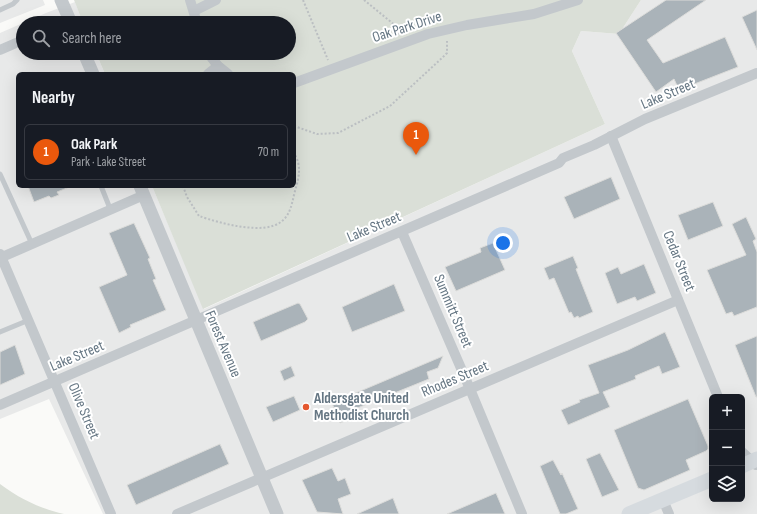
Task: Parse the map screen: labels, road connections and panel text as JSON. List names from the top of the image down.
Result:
{
  "streets": {
    "street": [
      "Oak Park Drive",
      "Lake Street",
      "Cedar Street",
      "Summitt Street",
      "Forest Avenue",
      "Rhodes Street",
      "Olive Street"
    ]
  },
  "crossings": [
    ["Lake Street", "Cedar Street"],
    ["Lake Street", "Summitt Street"],
    ["Lake Street", "Forest Avenue"],
    ["Lake Street", "Olive Street"],
    ["Cedar Street", "Rhodes Street"],
    ["Summitt Street", "Rhodes Street"],
    ["Forest Avenue", "Rhodes Street"]
  ],
  "places": ["Aldersgate United Methodist Church"],
  "page": {
    "search": "Search here",
    "heading": "Nearby",
    "pins": "1",
    "list": [
      {
        "mark": "1",
        "name": "Oak Park",
        "note": "Park · Lake Street",
        "value": "70 m"
      }
    ],
    "map_buttons": ["+", "−"]
  }
}
